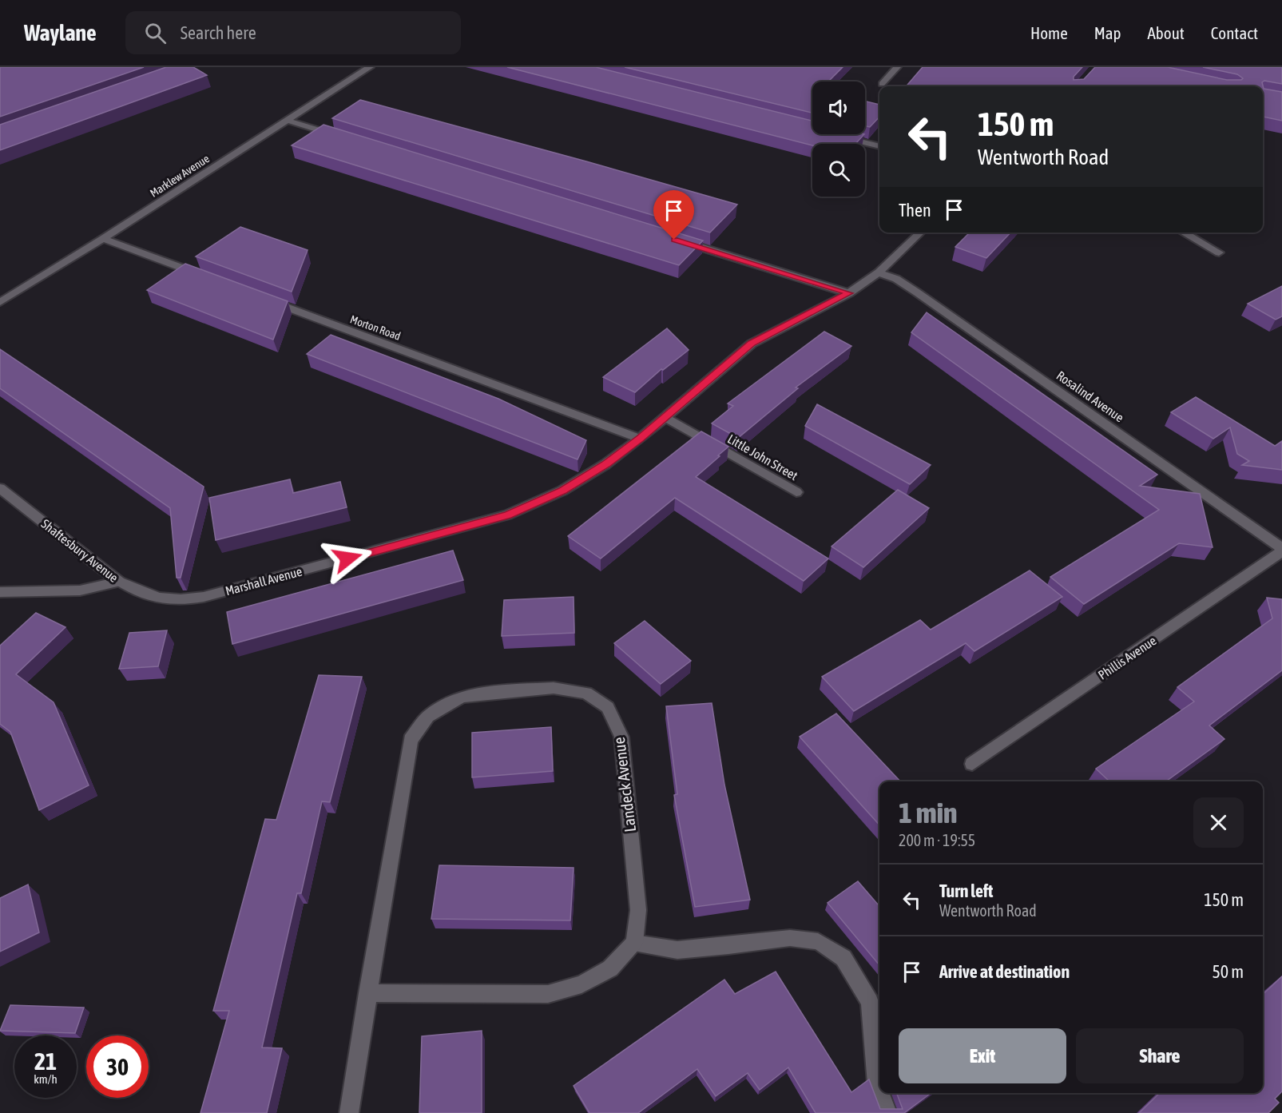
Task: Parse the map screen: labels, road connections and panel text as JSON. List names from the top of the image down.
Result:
{
  "streets": {
    "street": [
      "Marklew Avenue",
      "Morton Road",
      "Rosalind Avenue",
      "Little John Street",
      "Shaftesbury Avenue",
      "Marshall Avenue",
      "Phillis Avenue",
      "Landeck Avenue"
    ]
  },
  "crossings": [
    ["Morton Road", "Marshall Avenue"],
    ["Rosalind Avenue", "Marshall Avenue"],
    ["Rosalind Avenue", "Phillis Avenue"],
    ["Little John Street", "Marshall Avenue"],
    ["Shaftesbury Avenue", "Marshall Avenue"]
  ],
  "page": {
    "header": "Waylane",
    "search": "Search here",
    "nav": [
      "Home",
      "Map",
      "About",
      "Contact"
    ],
    "turn": ["150 m", "Wentworth Road"],
    "then": "Then",
    "heading": ["1 min", "200 m · 19:55"],
    "list": [
      {
        "name": "Turn left",
        "note": "Wentworth Road",
        "value": "150 m"
      },
      {
        "name": "Arrive at destination",
        "value": "50 m"
      }
    ],
    "buttons": ["Exit", "Share"],
    "speed": "21 km/h",
    "limit": "30"
  }
}
